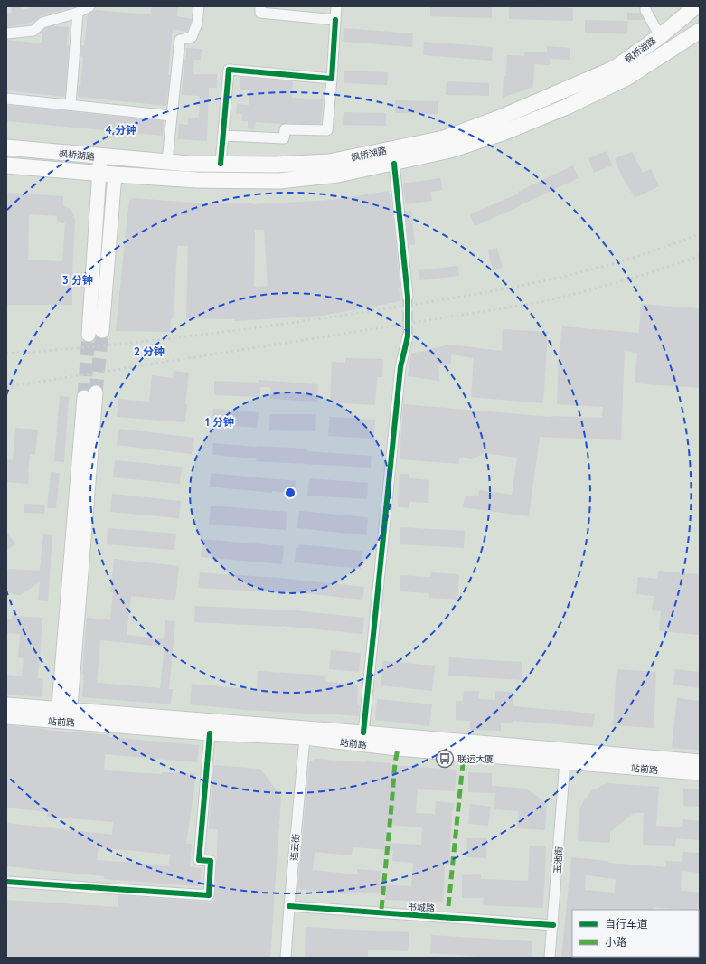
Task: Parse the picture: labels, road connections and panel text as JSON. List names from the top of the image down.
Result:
{
  "streets": {
    "main road": ["枫桥湖路", "站前路"],
    "street": ["连云街", "玉池街", "书城路"]
  },
  "crossings": [
    ["站前路", "连云街"],
    ["站前路", "玉池街"],
    ["连云街", "书城路"],
    ["玉池街", "书城路"]
  ],
  "places": {
    "bus stop": ["联运大厦"]
  },
  "legend": ["自行车道", "小路"],
  "rings": [
    "4 分钟",
    "3 分钟",
    "2 分钟",
    "1 分钟"
  ]
}
